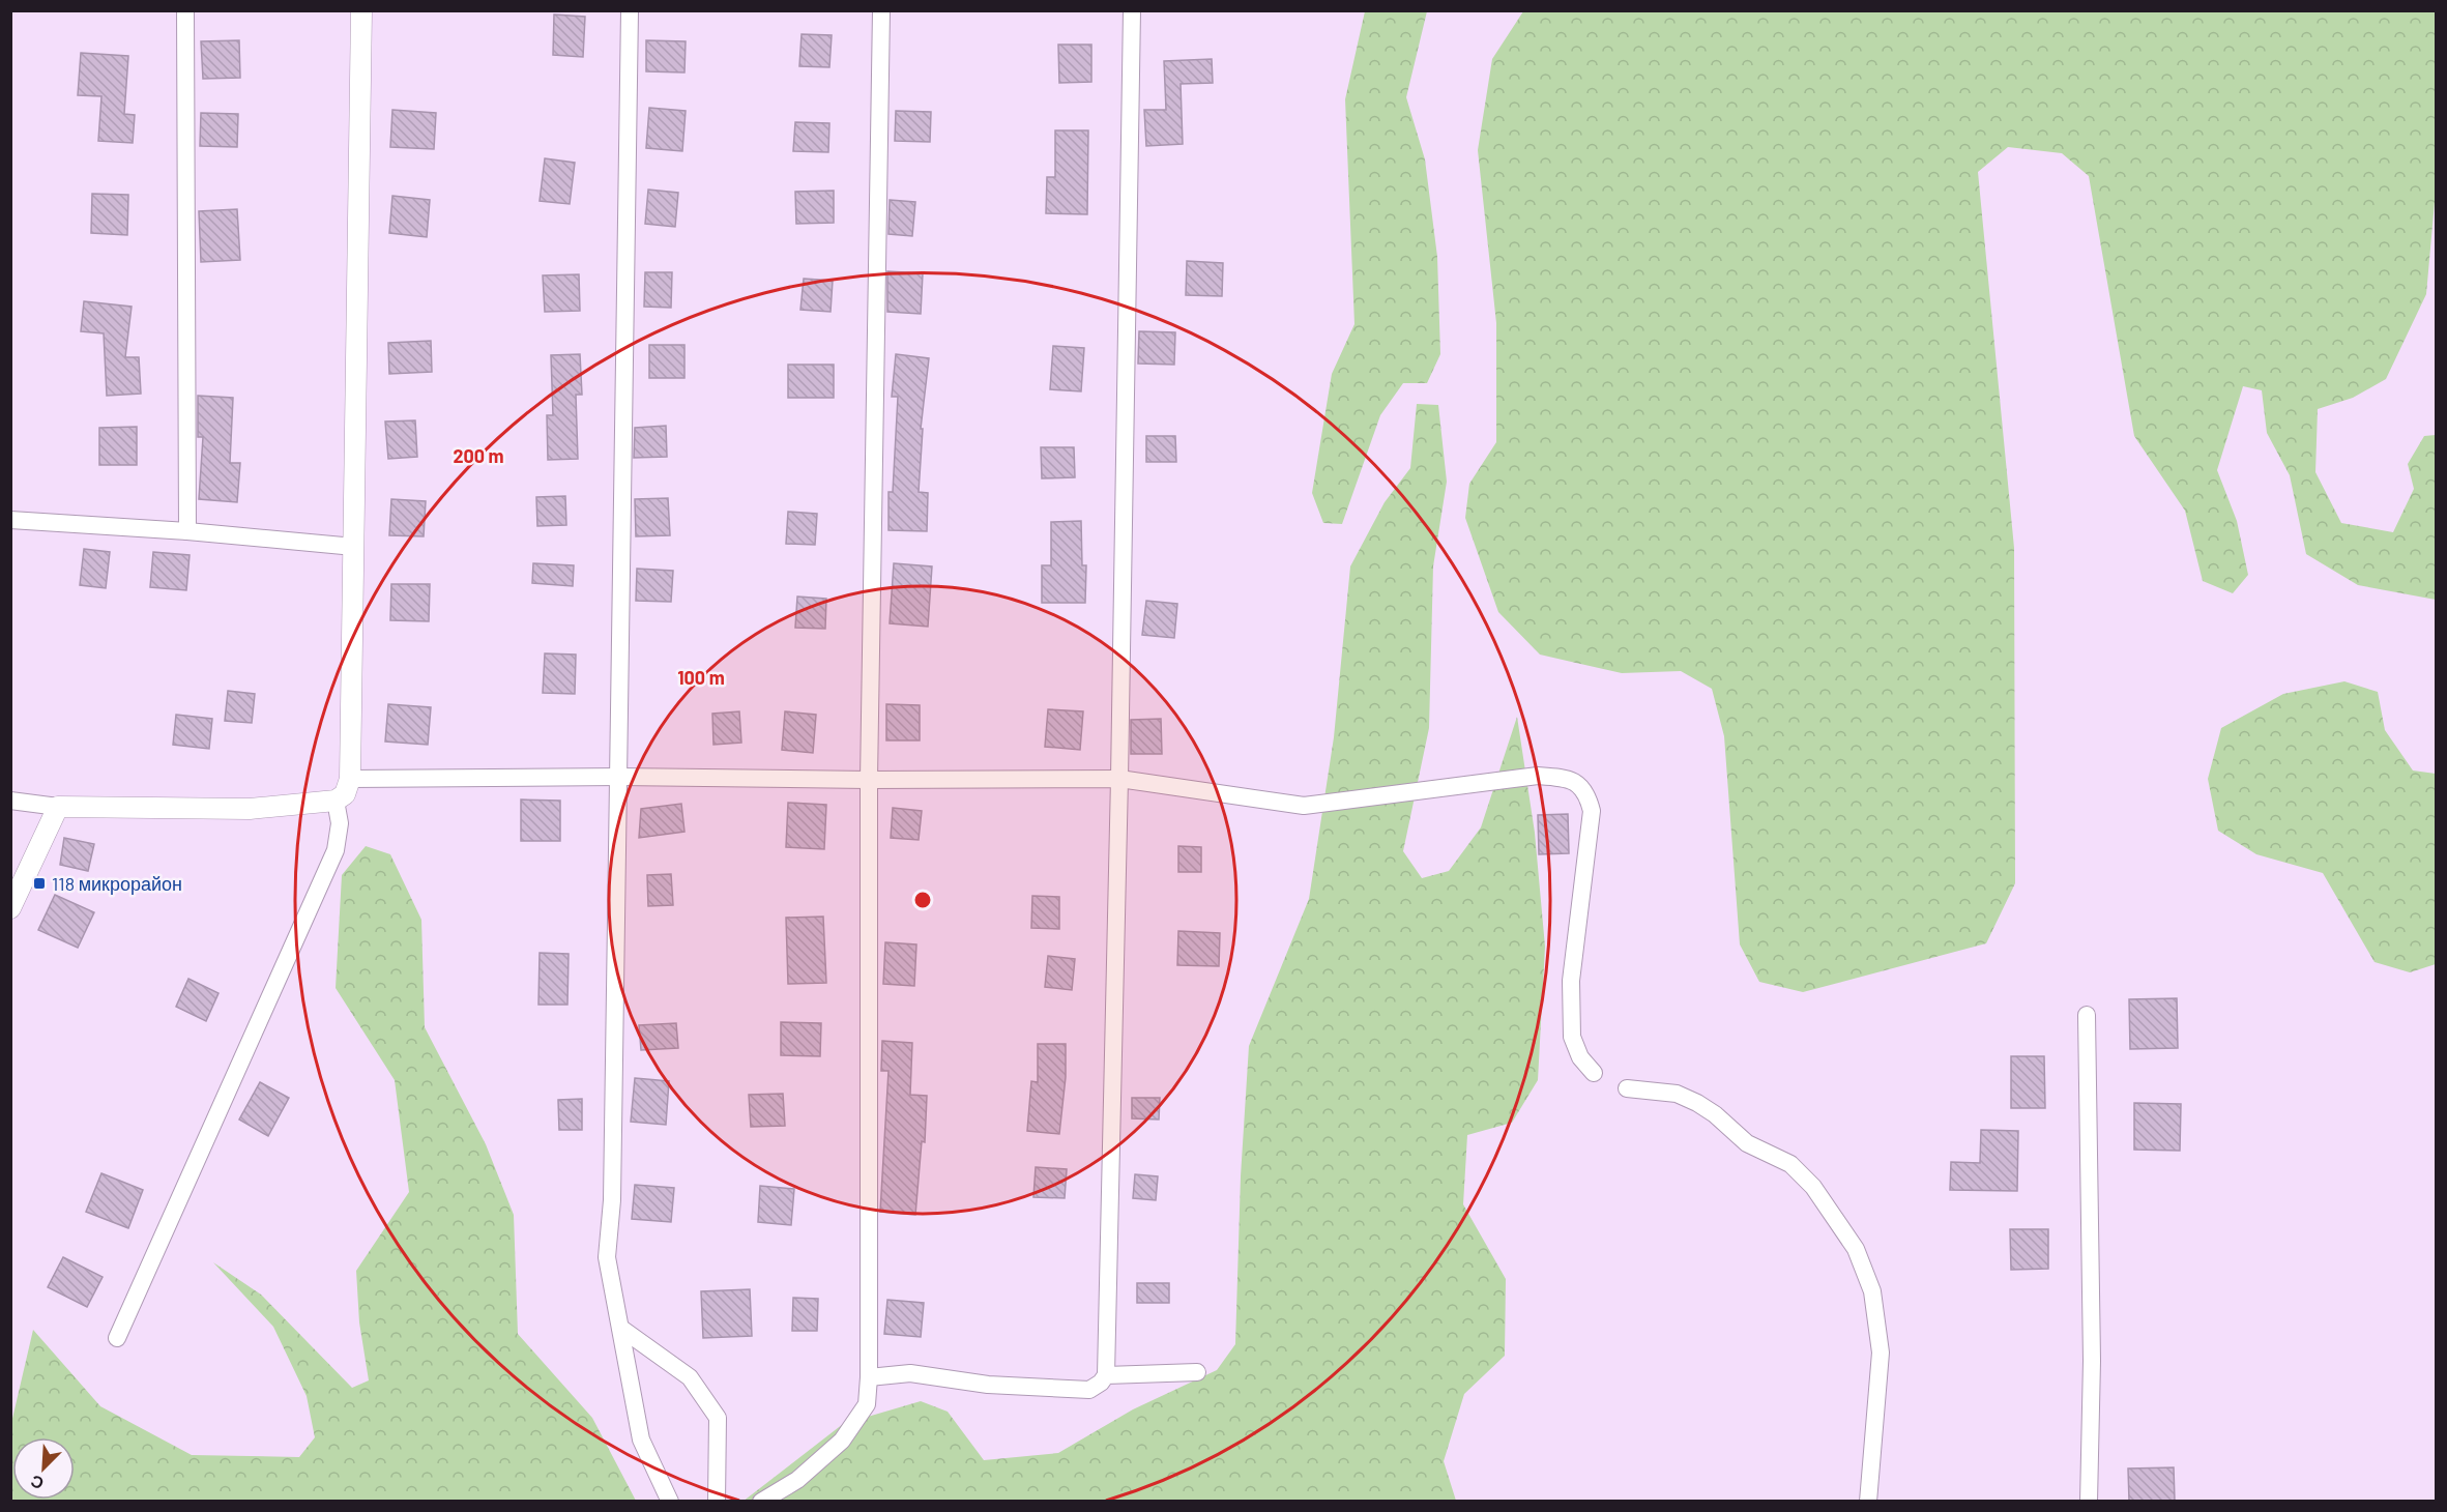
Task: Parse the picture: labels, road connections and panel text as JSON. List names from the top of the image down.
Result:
{
  "places": {
    "transit": ["118 микрорайон"]
  },
  "north": "bottom left",
  "rings": ["200 m", "100 m"]
}
